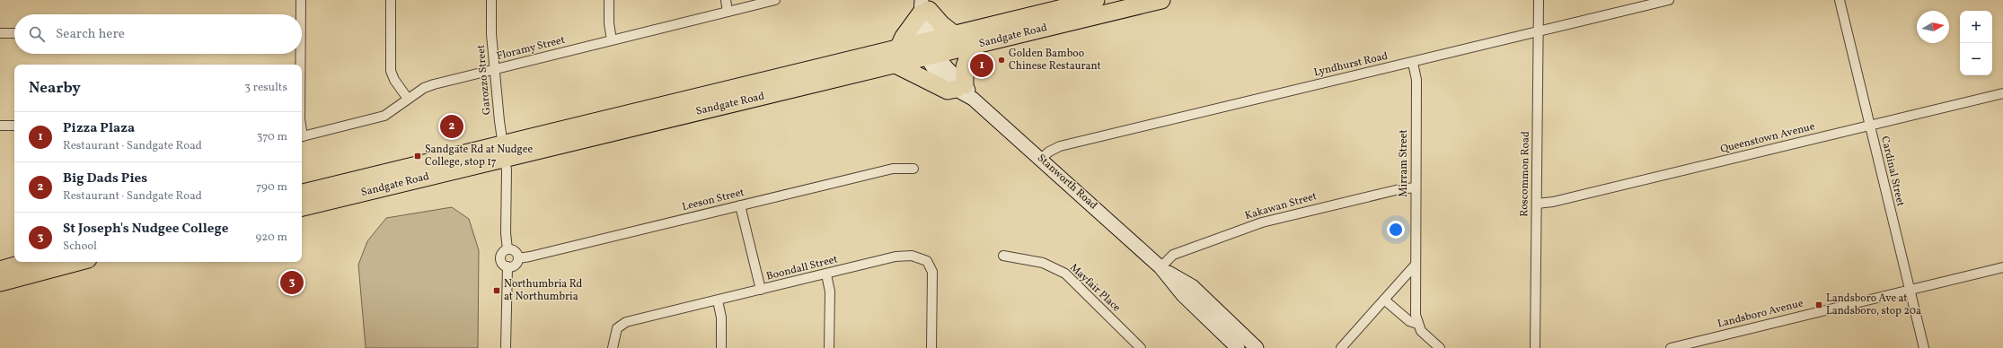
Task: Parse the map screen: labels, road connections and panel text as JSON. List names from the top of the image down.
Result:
{
  "streets": {
    "highway": ["Sandgate Road"],
    "main road": ["Stanworth Road"],
    "street": [
      "Floramy Street",
      "Lyndhurst Road",
      "Garozzo Street",
      "Queenstown Avenue",
      "Mirram Street",
      "Cardinal Street",
      "Roscommon Road",
      "Leeson Street",
      "Kakawan Street",
      "Boondall Street",
      "Mayfair Place",
      "Landsboro Avenue"
    ]
  },
  "crossings": [
    ["Sandgate Road", "Garozzo Street"],
    ["Sandgate Road", "Stanworth Road"],
    ["Floramy Street", "Garozzo Street"],
    ["Lyndhurst Road", "Mirram Street"],
    ["Lyndhurst Road", "Roscommon Road"],
    ["Lyndhurst Road", "Stanworth Road"],
    ["Garozzo Street", "Leeson Street"],
    ["Queenstown Avenue", "Cardinal Street"],
    ["Queenstown Avenue", "Roscommon Road"],
    ["Mirram Street", "Kakawan Street"],
    ["Cardinal Street", "Landsboro Avenue"],
    ["Stanworth Road", "Kakawan Street"]
  ],
  "places": {
    "other": ["Golden Bamboo Chinese Restaurant"],
    "transit": ["Sandgate Rd at Nudgee College, stop 17", "Northumbria Rd at Northumbria", "Landsboro Ave at Landsboro, stop 20a"]
  },
  "north": "right",
  "page": {
    "map_buttons": ["+", "−"],
    "search": "Search here",
    "pins": ["1", "2", "3"],
    "heading": ["Nearby", "3 results"],
    "list": [
      {
        "mark": "1",
        "name": "Pizza Plaza",
        "note": "Restaurant · Sandgate Road",
        "value": "370 m"
      },
      {
        "mark": "2",
        "name": "Big Dads Pies",
        "note": "Restaurant · Sandgate Road",
        "value": "790 m"
      },
      {
        "mark": "3",
        "name": "St Joseph's Nudgee College",
        "note": "School",
        "value": "920 m"
      }
    ]
  }
}
